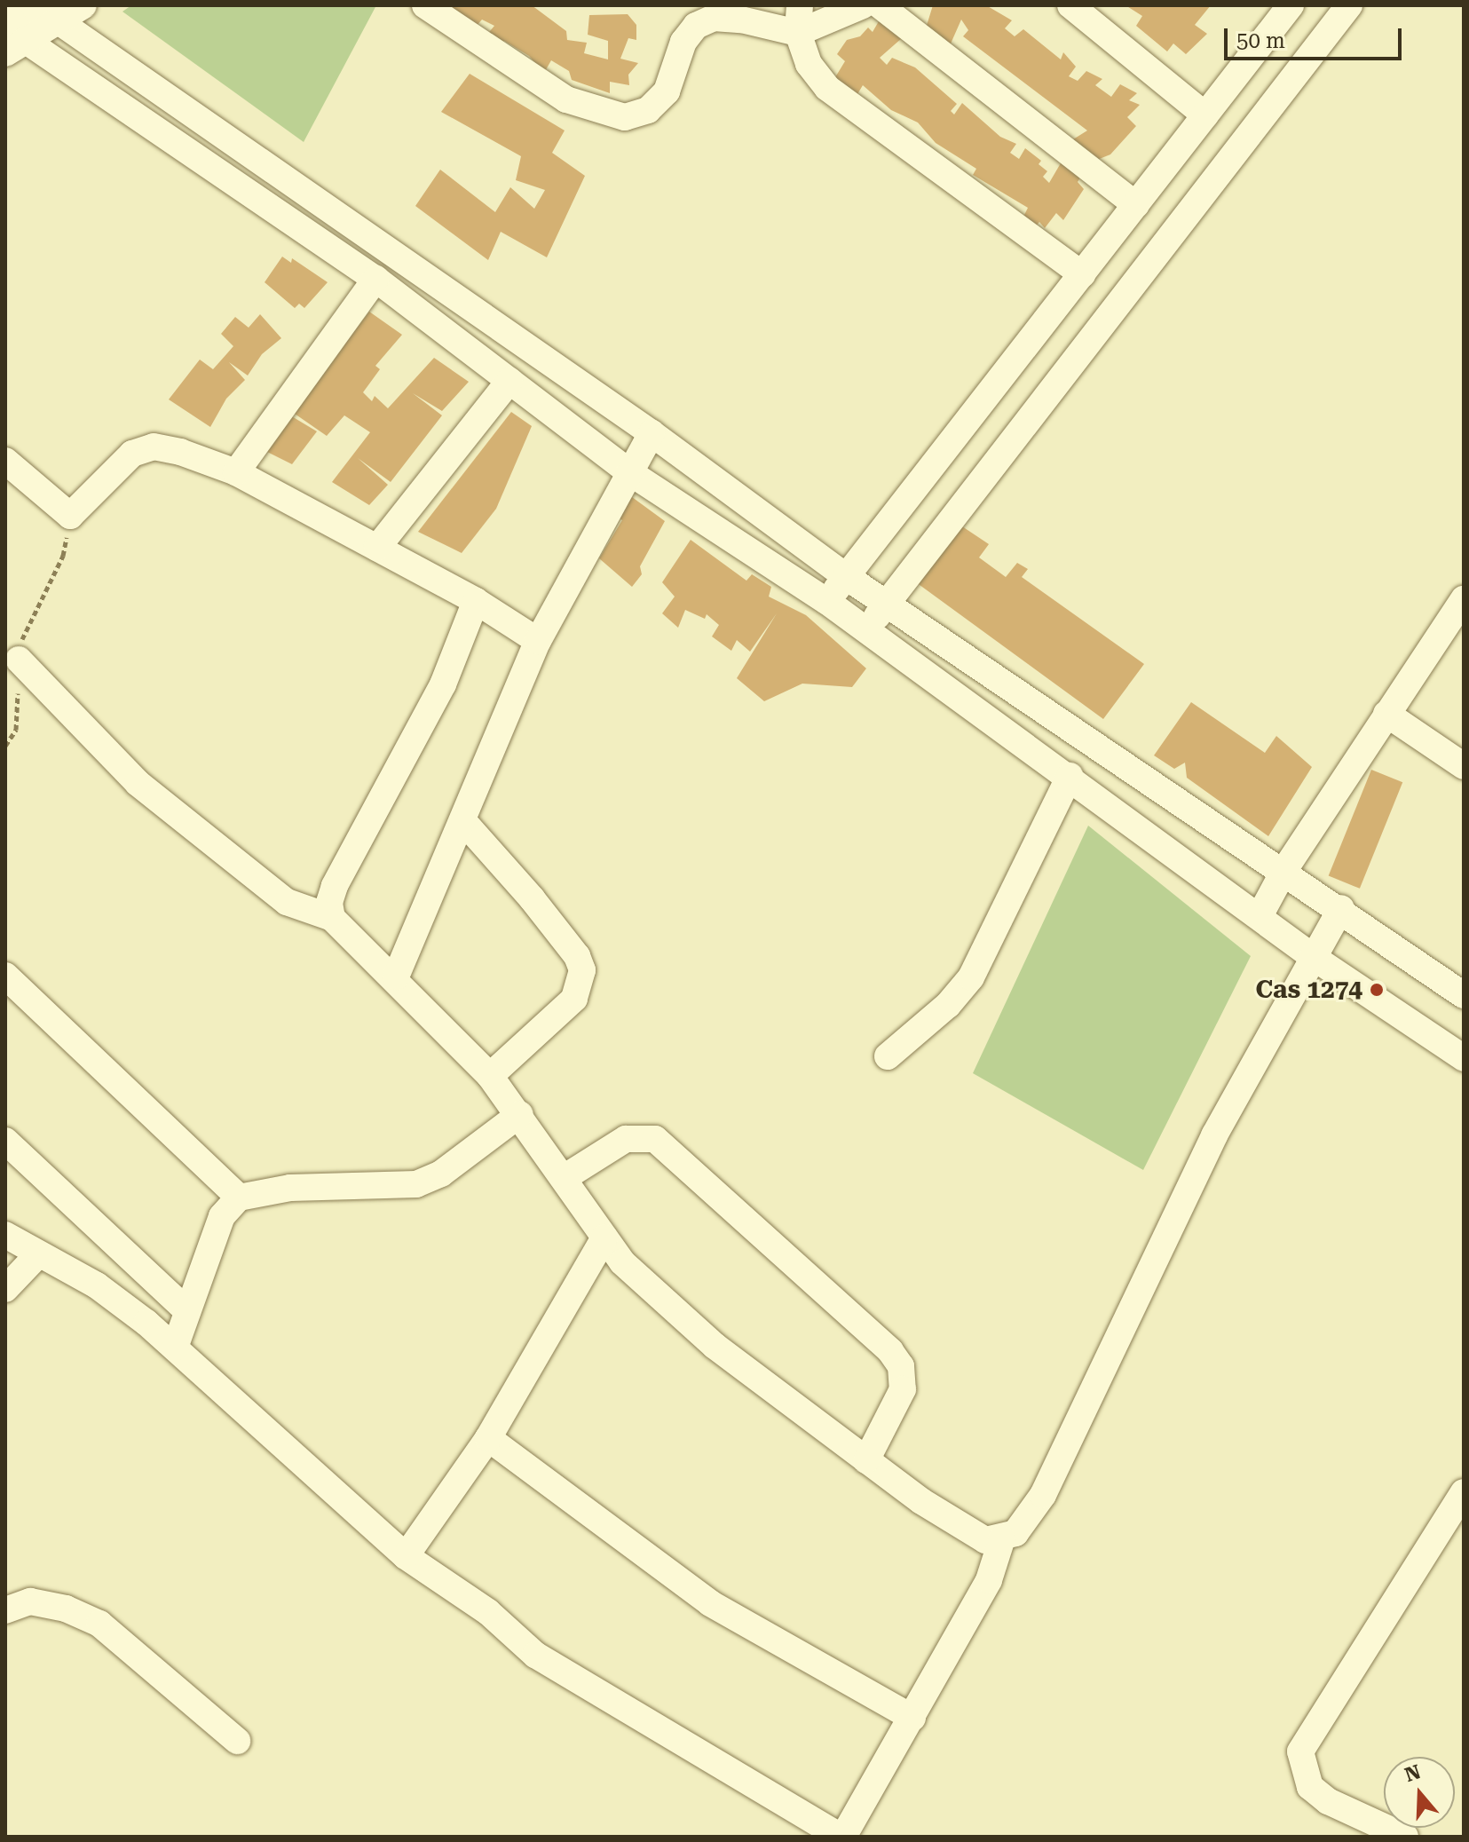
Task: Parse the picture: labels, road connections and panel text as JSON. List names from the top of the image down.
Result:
{
  "places": ["Cas 1274"],
  "scale_bar": "50 m",
  "north": "top"
}
